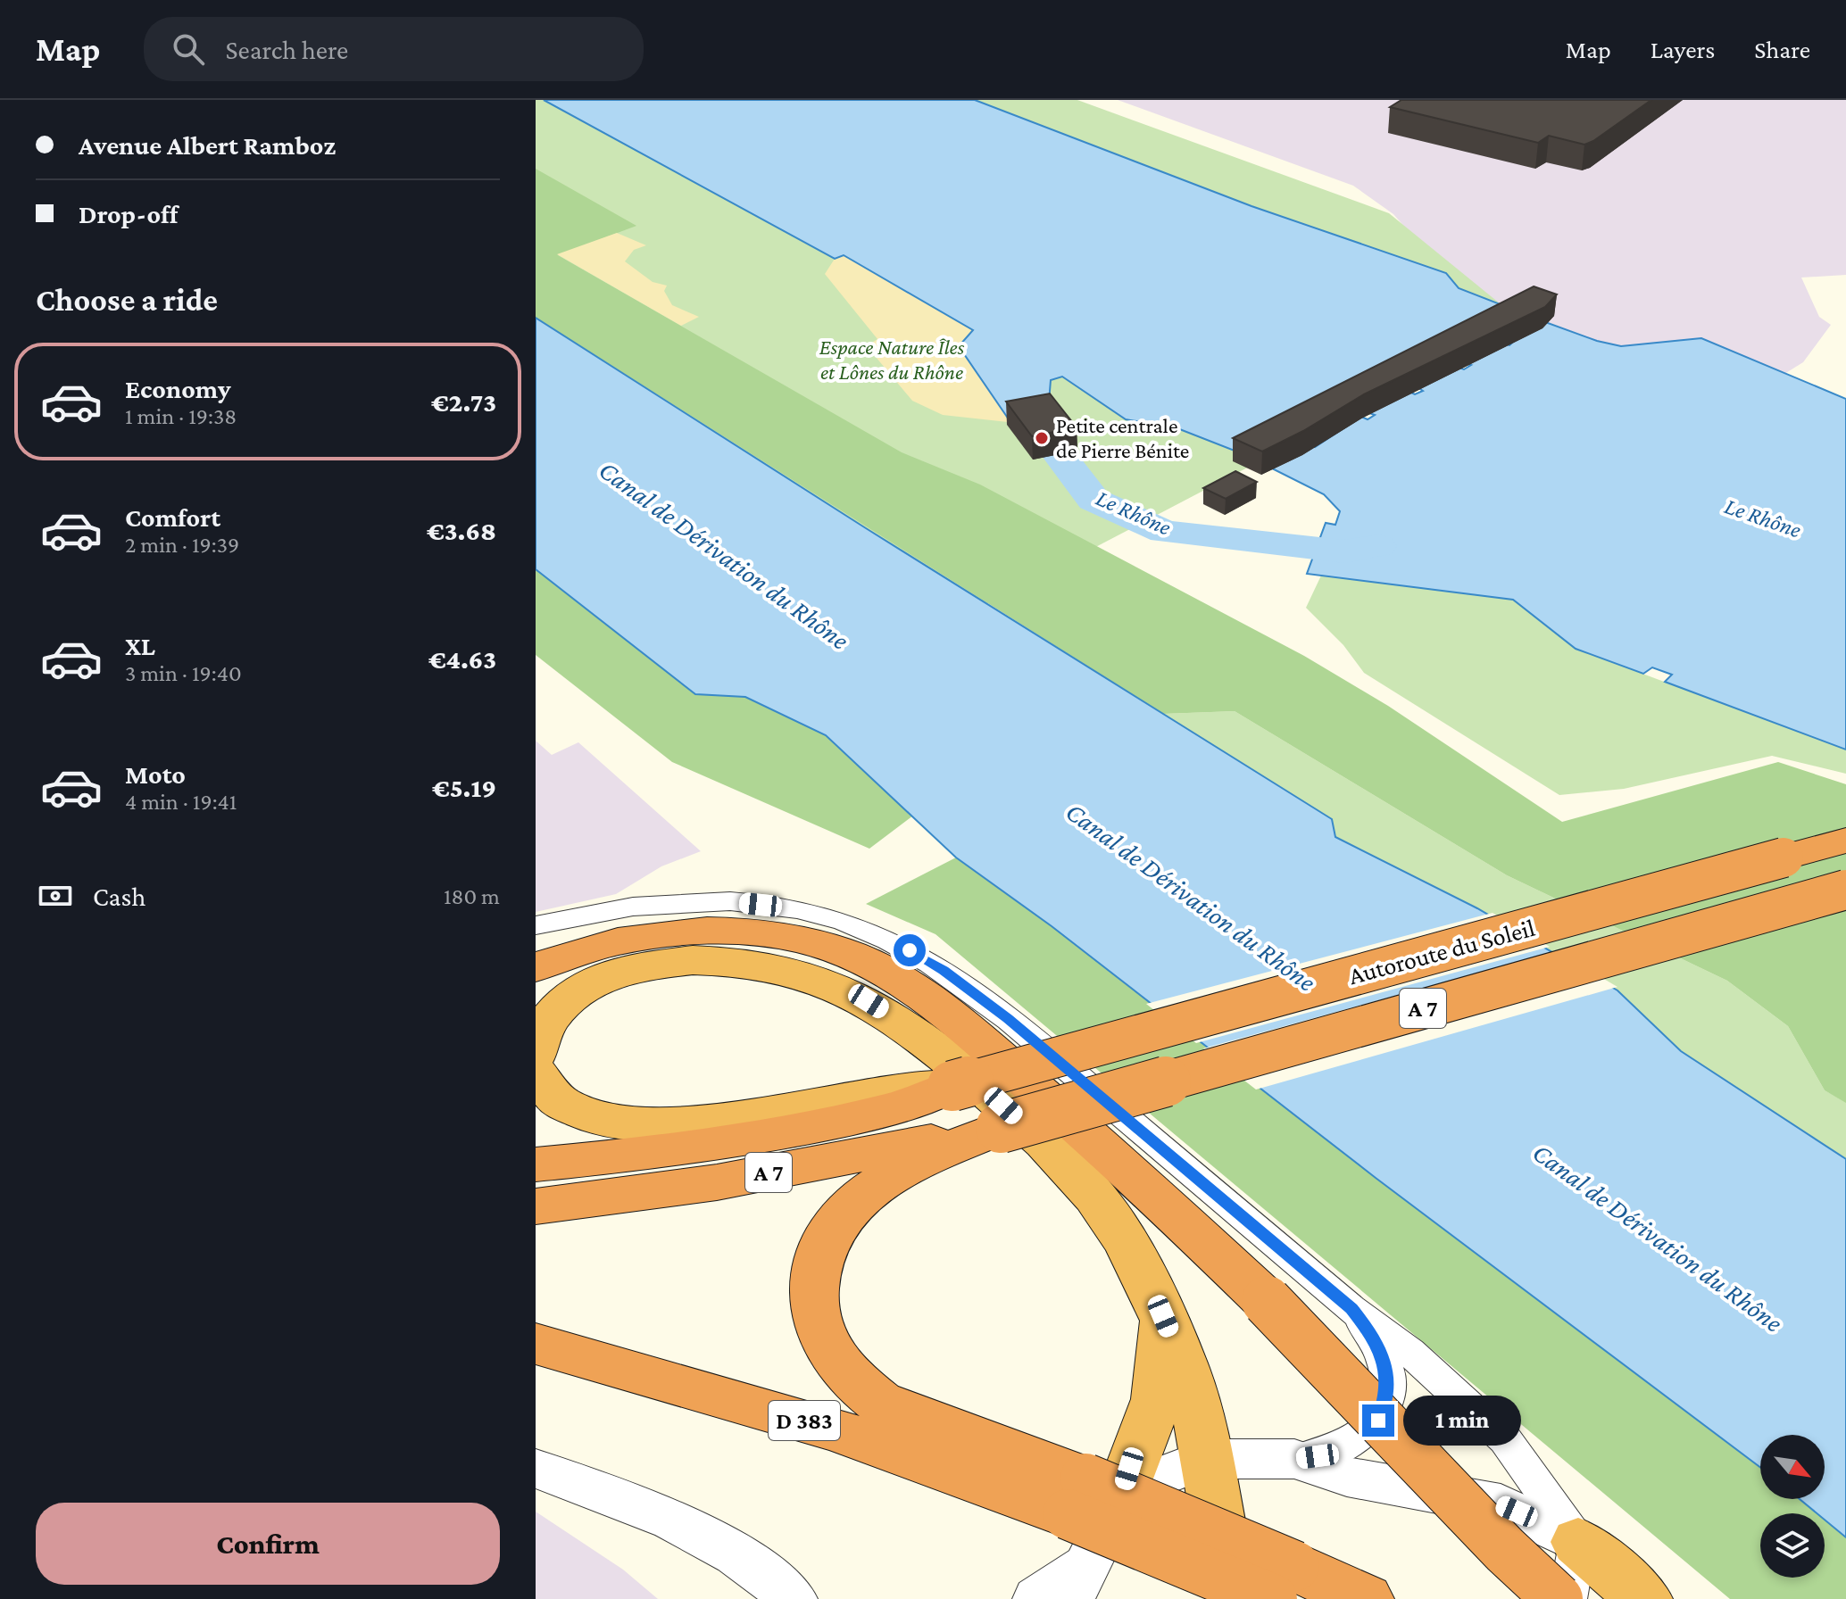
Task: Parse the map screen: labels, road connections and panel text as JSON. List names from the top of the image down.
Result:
{
  "streets": {
    "highway": ["Autoroute du Soleil", "A 7", "D 383"]
  },
  "water": ["Le Rhône", "Canal de Dérivation du Rhône"],
  "parks": ["Espace Nature Îles et Lônes du Rhône"],
  "places": ["Petite centrale de Pierre Bénite"],
  "north": "bottom right",
  "page": {
    "header": "Map",
    "search": "Search here",
    "nav": ["Map", "Layers", "Share"],
    "banner": ["Avenue Albert Ramboz", "Drop-off"],
    "heading": "Choose a ride",
    "list": [
      {
        "name": "Economy",
        "note": "1 min · 19:38",
        "value": "€2.73"
      },
      {
        "name": "Comfort",
        "note": "2 min · 19:39",
        "value": "€3.68"
      },
      {
        "name": "XL",
        "note": "3 min · 19:40",
        "value": "€4.63"
      },
      {
        "name": "Moto",
        "note": "4 min · 19:41",
        "value": "€5.19"
      }
    ],
    "pay": ["Cash", "180 m"],
    "bubble": "1 min",
    "buttons": "Confirm"
  }
}
